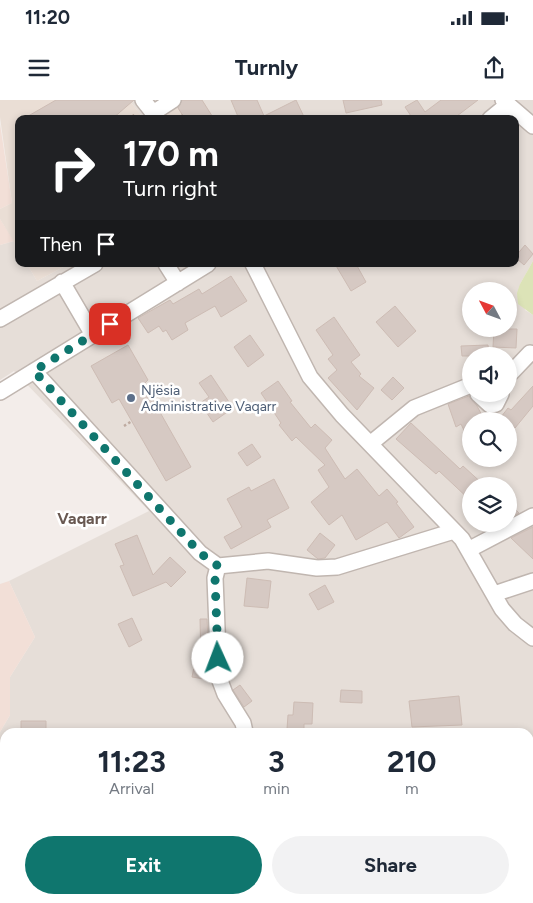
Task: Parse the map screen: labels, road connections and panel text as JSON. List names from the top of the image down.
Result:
{
  "districts": ["Vaqarr"],
  "places": ["Njësia Administrative Vaqarr"],
  "north": "top left",
  "page": {
    "status": "11:20",
    "header": "Turnly",
    "turn": ["170 m", "Turn right"],
    "then": "Then",
    "eta": [
      "11:23",
      "Arrival",
      "3",
      "min",
      "210",
      "m"
    ],
    "buttons": ["Exit", "Share"]
  }
}
